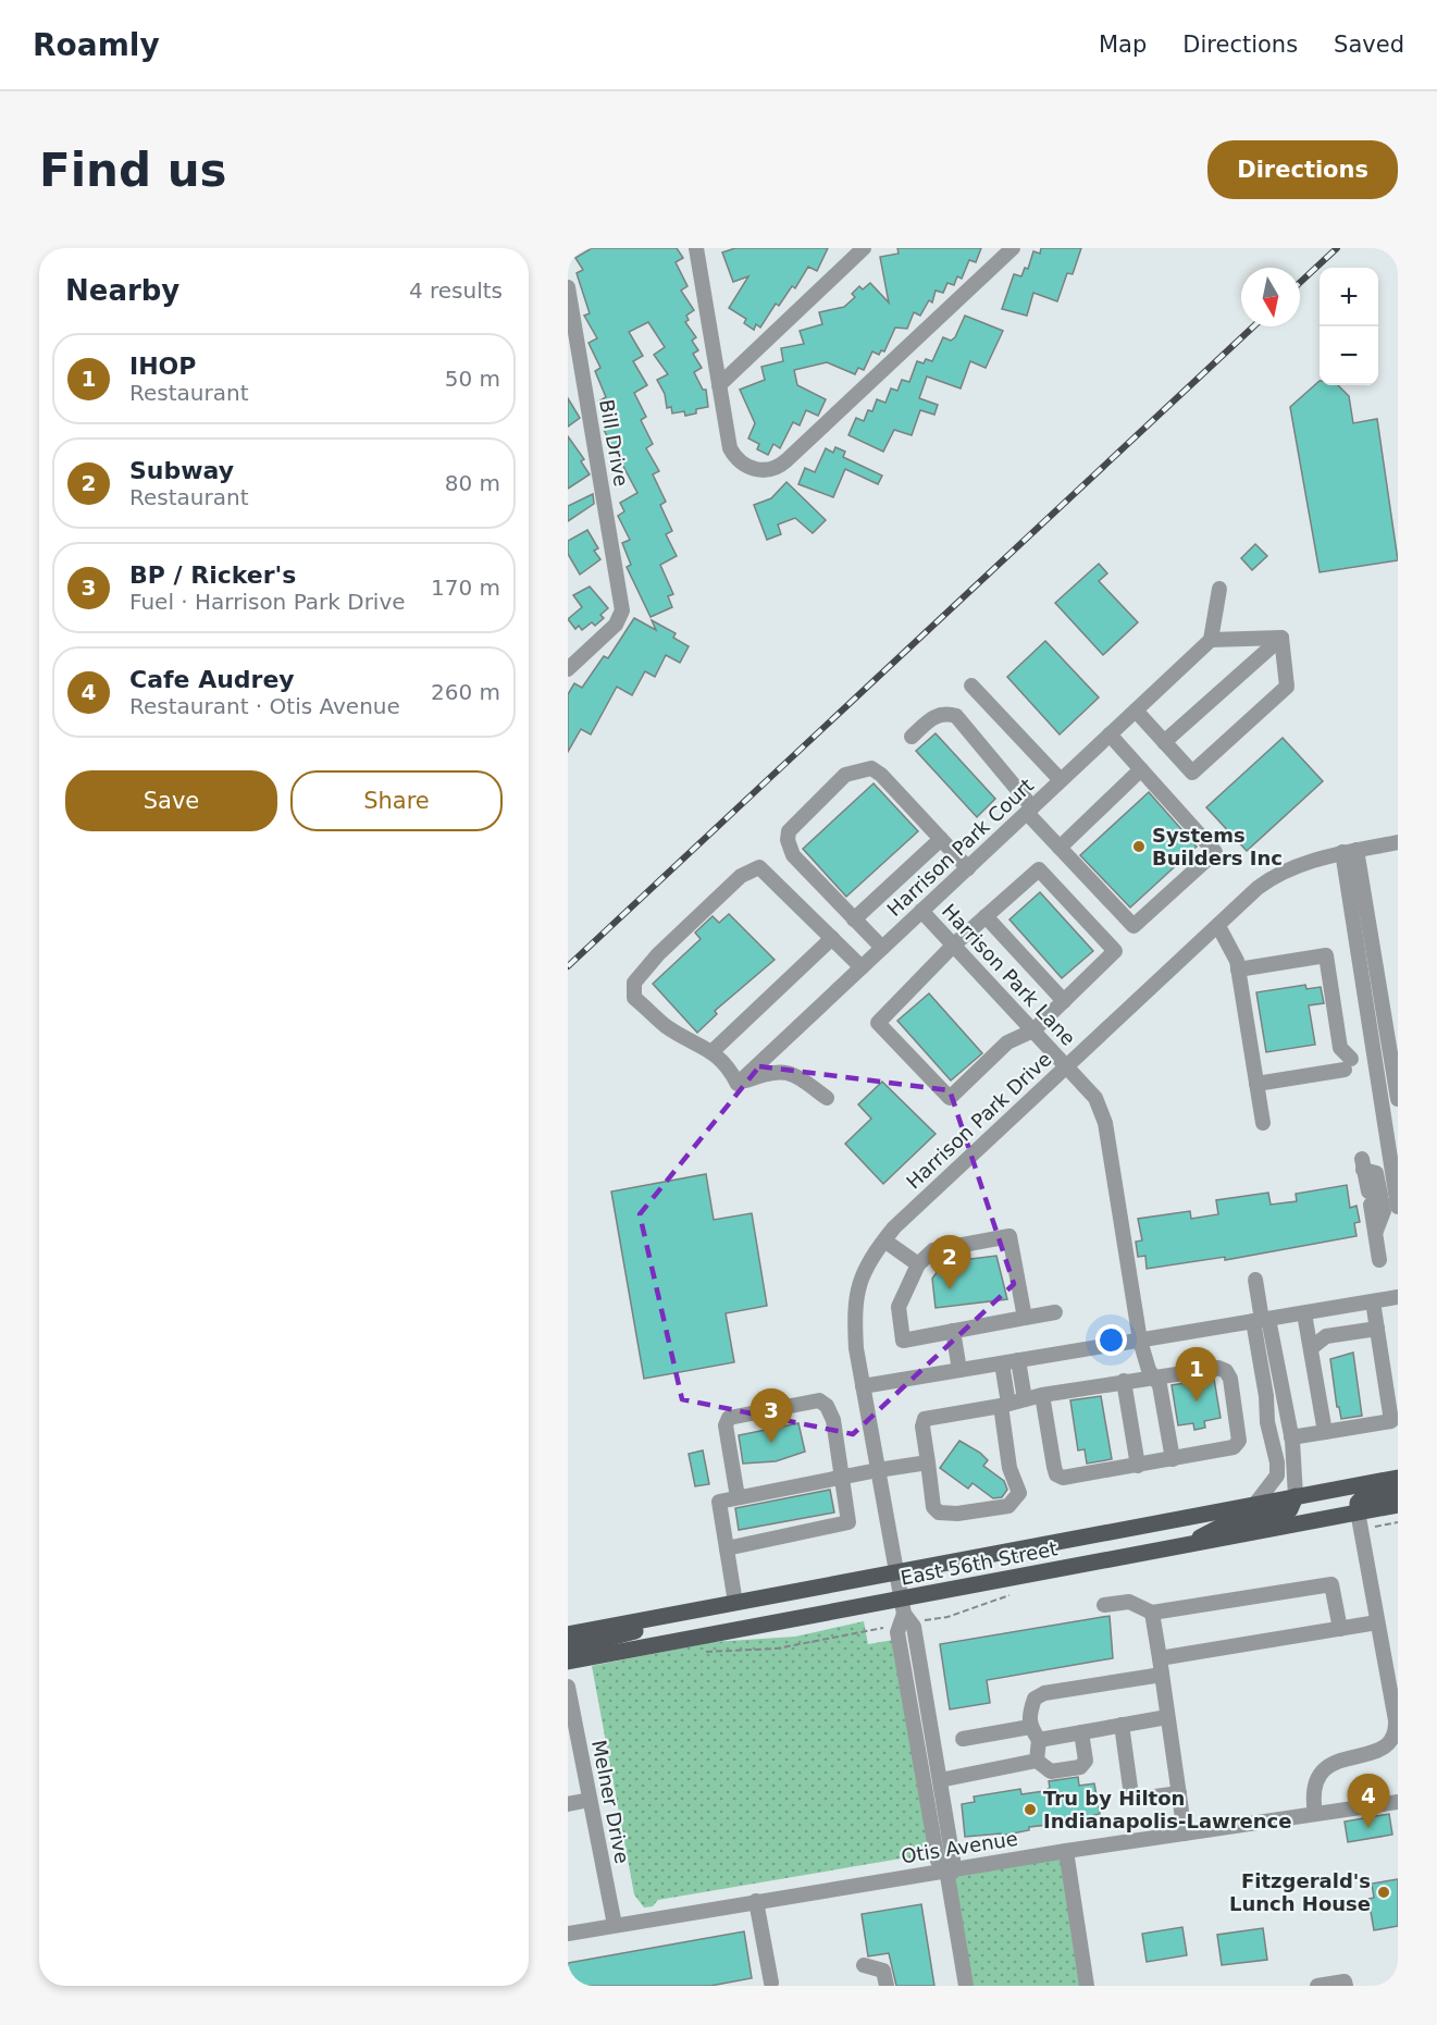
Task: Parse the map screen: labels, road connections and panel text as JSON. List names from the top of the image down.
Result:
{
  "streets": {
    "main road": ["East 56th Street"],
    "street": [
      "Bill Drive",
      "Harrison Park Court",
      "Harrison Park Lane",
      "Harrison Park Drive",
      "Melner Drive",
      "Otis Avenue"
    ]
  },
  "crossings": [
    ["Harrison Park Court", "Harrison Park Lane"],
    ["Harrison Park Lane", "Harrison Park Drive"],
    ["Harrison Park Drive", "East 56th Street"],
    ["Melner Drive", "Otis Avenue"]
  ],
  "places": ["Systems Builders Inc", "Tru by Hilton Indianapolis-Lawrence", "Fitzgerald's Lunch House"],
  "north": "bottom",
  "page": {
    "header": "Roamly",
    "nav": ["Map", "Directions", "Saved"],
    "buttons": [
      "Directions",
      ["Save", "Share"]
    ],
    "title": "Find us",
    "heading": ["Nearby", "4 results"],
    "map_buttons": ["+", "−"],
    "list": [
      {
        "mark": "1",
        "name": "IHOP",
        "note": "Restaurant",
        "value": "50 m"
      },
      {
        "mark": "2",
        "name": "Subway",
        "note": "Restaurant",
        "value": "80 m"
      },
      {
        "mark": "3",
        "name": "BP / Ricker's",
        "note": "Fuel · Harrison Park Drive",
        "value": "170 m"
      },
      {
        "mark": "4",
        "name": "Cafe Audrey",
        "note": "Restaurant · Otis Avenue",
        "value": "260 m"
      }
    ],
    "pins": [
      "2",
      "1",
      "3",
      "4"
    ]
  }
}
